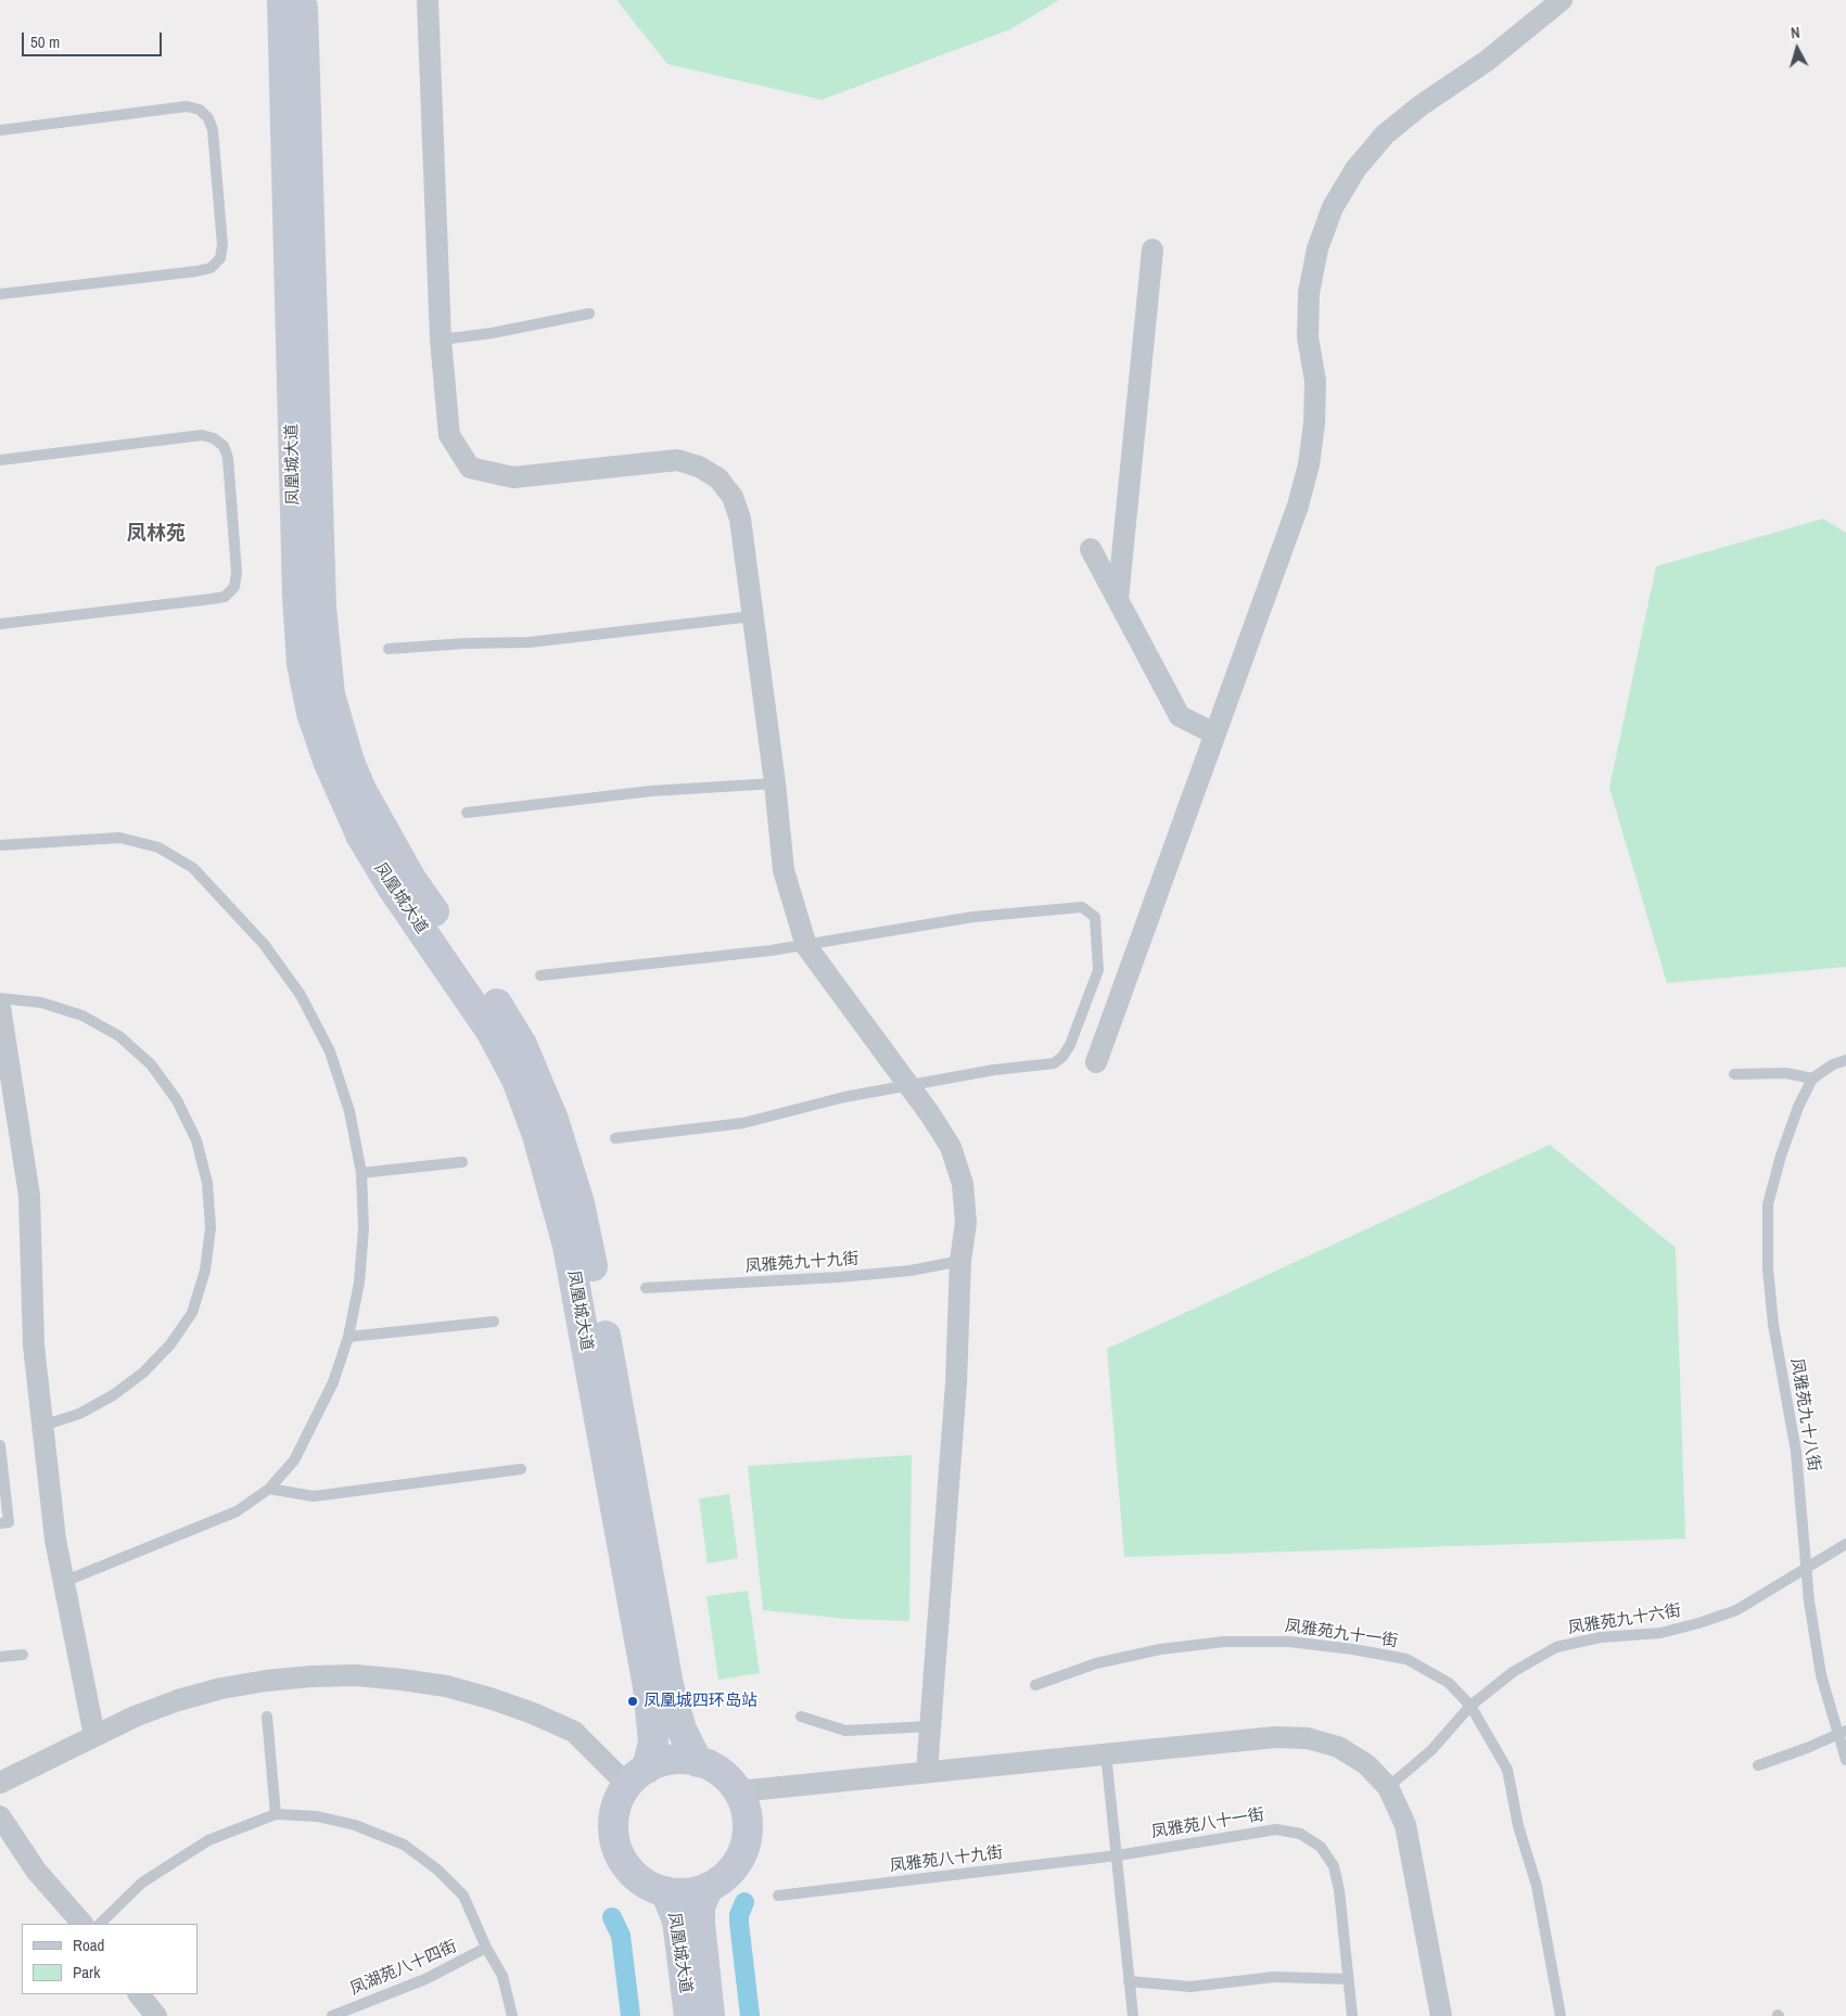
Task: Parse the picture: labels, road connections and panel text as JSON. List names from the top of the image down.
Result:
{
  "streets": {
    "main road": ["凤凰城大道"],
    "lane": [
      "凤雅苑九十九街",
      "凤雅苑九十八街",
      "凤雅苑九十六街",
      "凤雅苑九十一街",
      "凤雅苑八十一街",
      "凤雅苑八十九街",
      "凤湖苑八十四街"
    ]
  },
  "crossings": [
    ["凤雅苑九十八街", "凤雅苑九十六街"],
    ["凤雅苑九十六街", "凤雅苑九十一街"],
    ["凤雅苑八十一街", "凤雅苑八十九街"]
  ],
  "districts": ["凤林苑"],
  "places": ["凤凰城四环岛站"],
  "legend": ["Road", "Park"],
  "scale_bar": "50 m",
  "north": "top"
}
